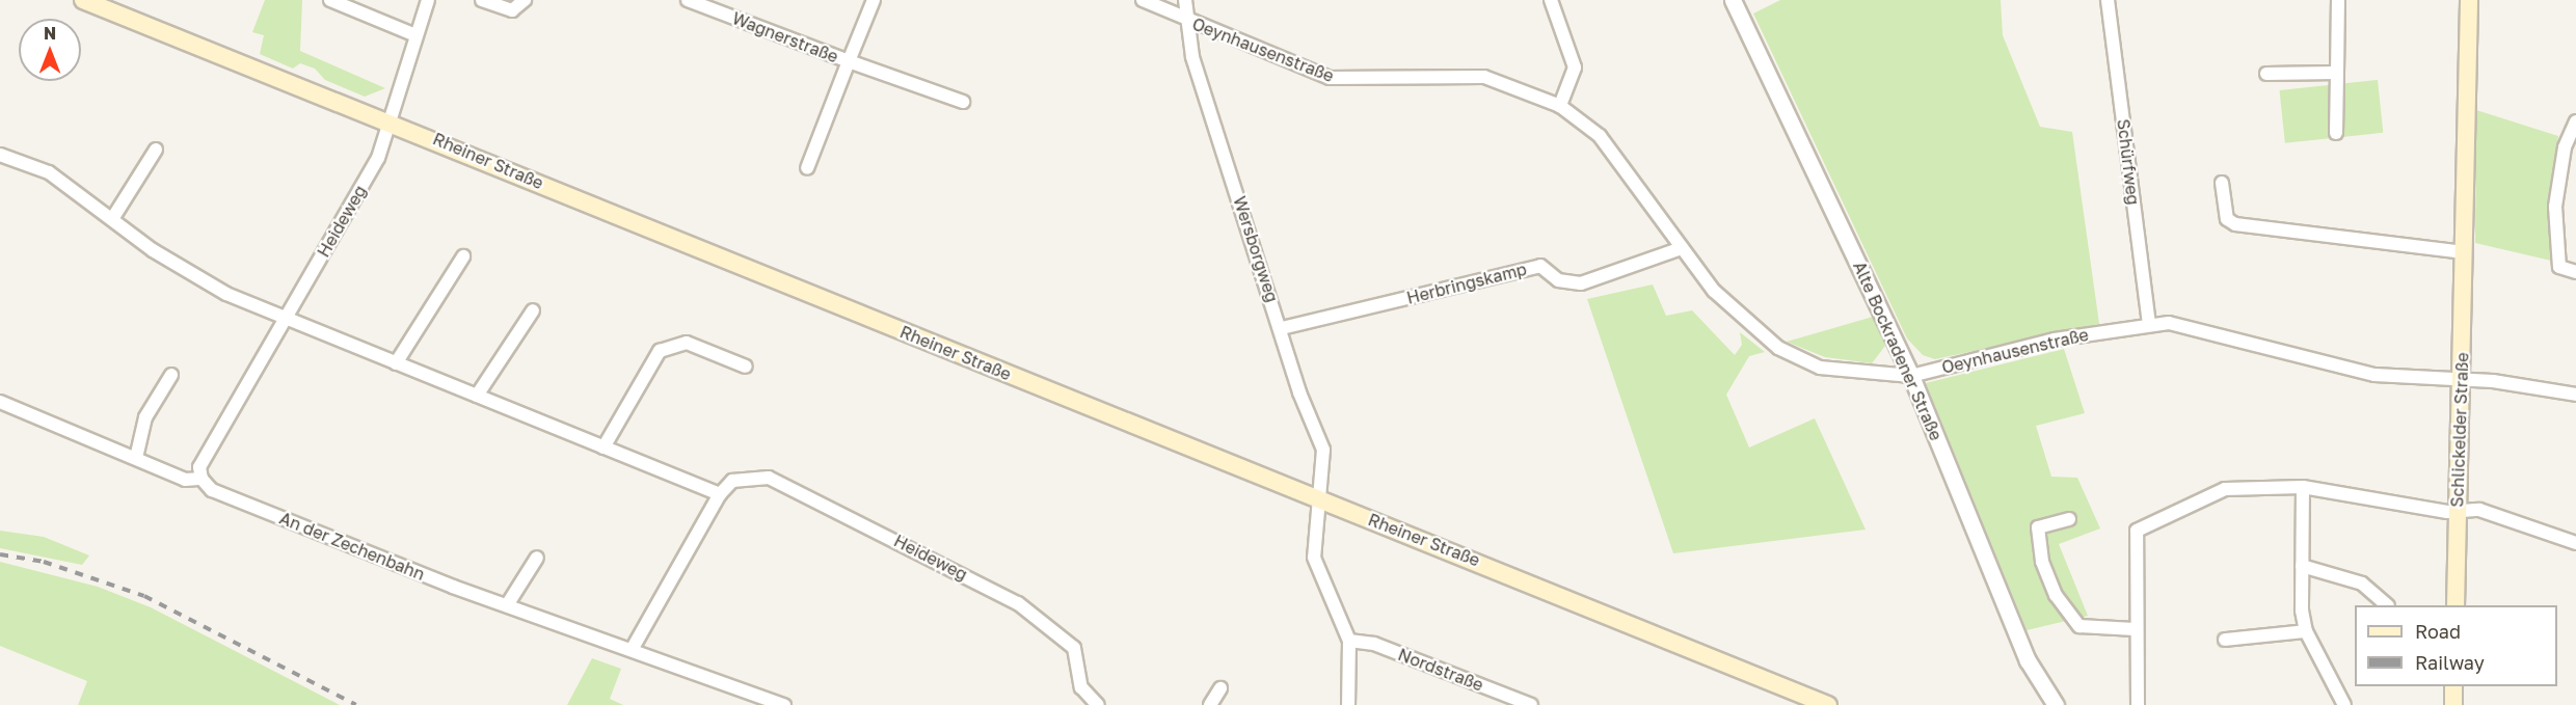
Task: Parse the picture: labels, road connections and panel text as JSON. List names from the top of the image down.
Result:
{
  "streets": {
    "main road": ["Rheiner Straße", "Schlickelder Straße"],
    "street": [
      "Wagnerstraße",
      "Oeynhausenstraße",
      "Schürfweg",
      "Heideweg",
      "Wersborgweg",
      "Herbringskamp",
      "Alte Bockradener Straße",
      "An der Zechenbahn",
      "Nordstraße"
    ]
  },
  "crossings": [
    ["Oeynhausenstraße", "Schürfweg"],
    ["Oeynhausenstraße", "Wersborgweg"],
    ["Oeynhausenstraße", "Herbringskamp"],
    ["Oeynhausenstraße", "Alte Bockradener Straße"],
    ["Oeynhausenstraße", "Schlickelder Straße"],
    ["Rheiner Straße", "Heideweg"],
    ["Rheiner Straße", "Wersborgweg"],
    ["Heideweg", "An der Zechenbahn"],
    ["Wersborgweg", "Herbringskamp"]
  ],
  "legend": ["Road", "Railway"],
  "north": "top"
}
